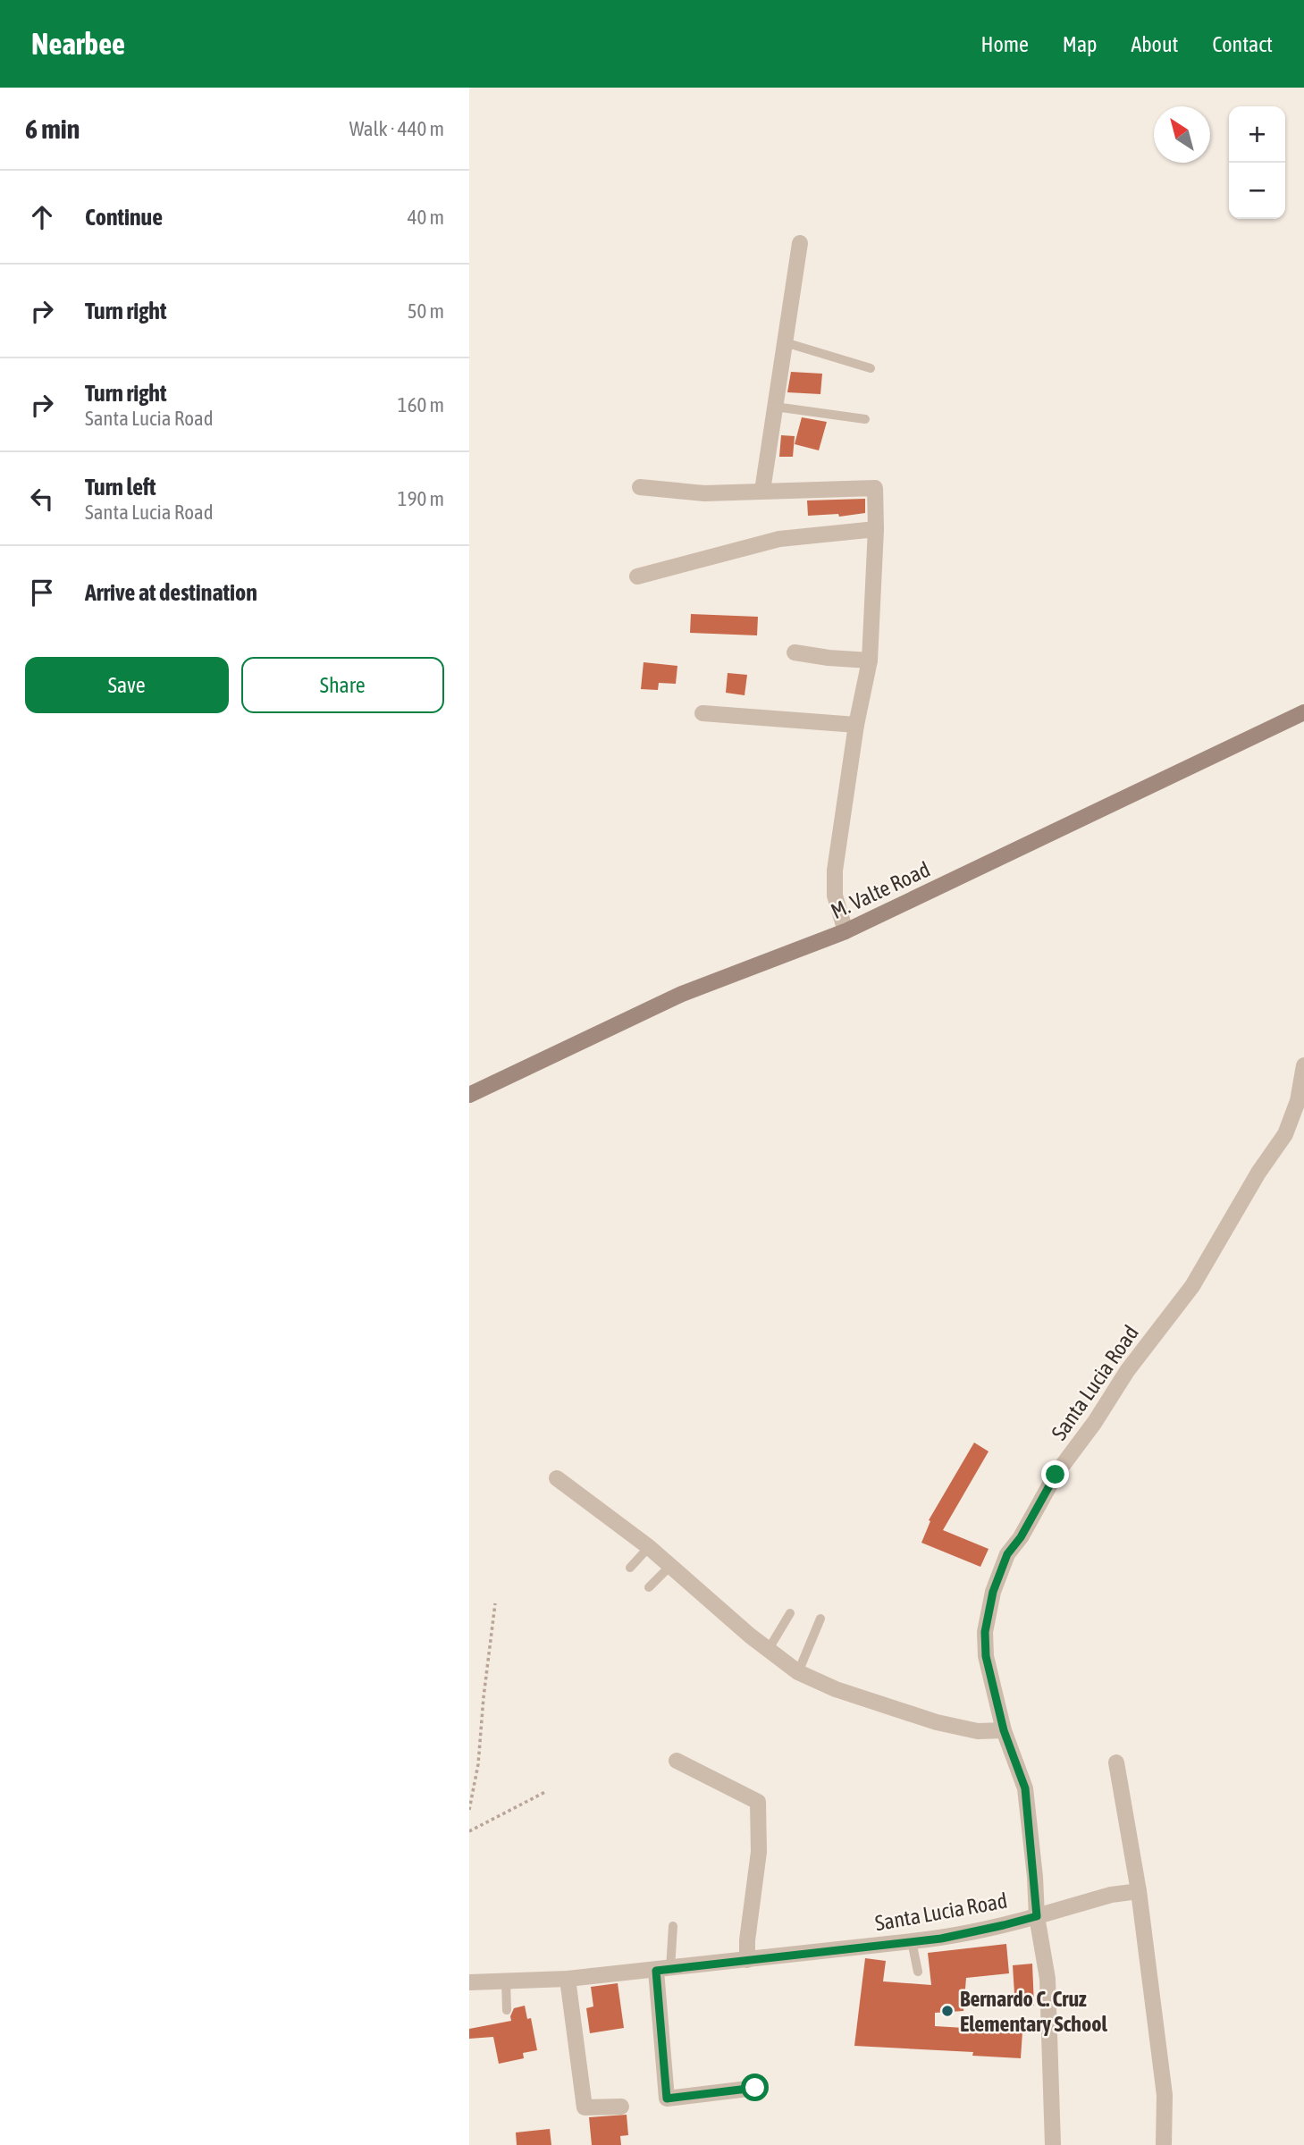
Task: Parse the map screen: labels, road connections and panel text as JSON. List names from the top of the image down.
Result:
{
  "streets": {
    "main road": ["M. Valte Road"],
    "street": ["Santa Lucia Road"]
  },
  "places": ["Bernardo C. Cruz Elementary School"],
  "north": "top left",
  "page": {
    "header": "Nearbee",
    "nav": [
      "Home",
      "Map",
      "About",
      "Contact"
    ],
    "heading": ["6 min", "Walk · 440 m"],
    "map_buttons": ["+", "−"],
    "list": [
      ["Continue", "40 m"],
      ["Turn right", "50 m"],
      ["Turn right", "Santa Lucia Road", "160 m"],
      ["Turn left", "Santa Lucia Road", "190 m"],
      "Arrive at destination"
    ],
    "buttons": ["Save", "Share"]
  }
}
